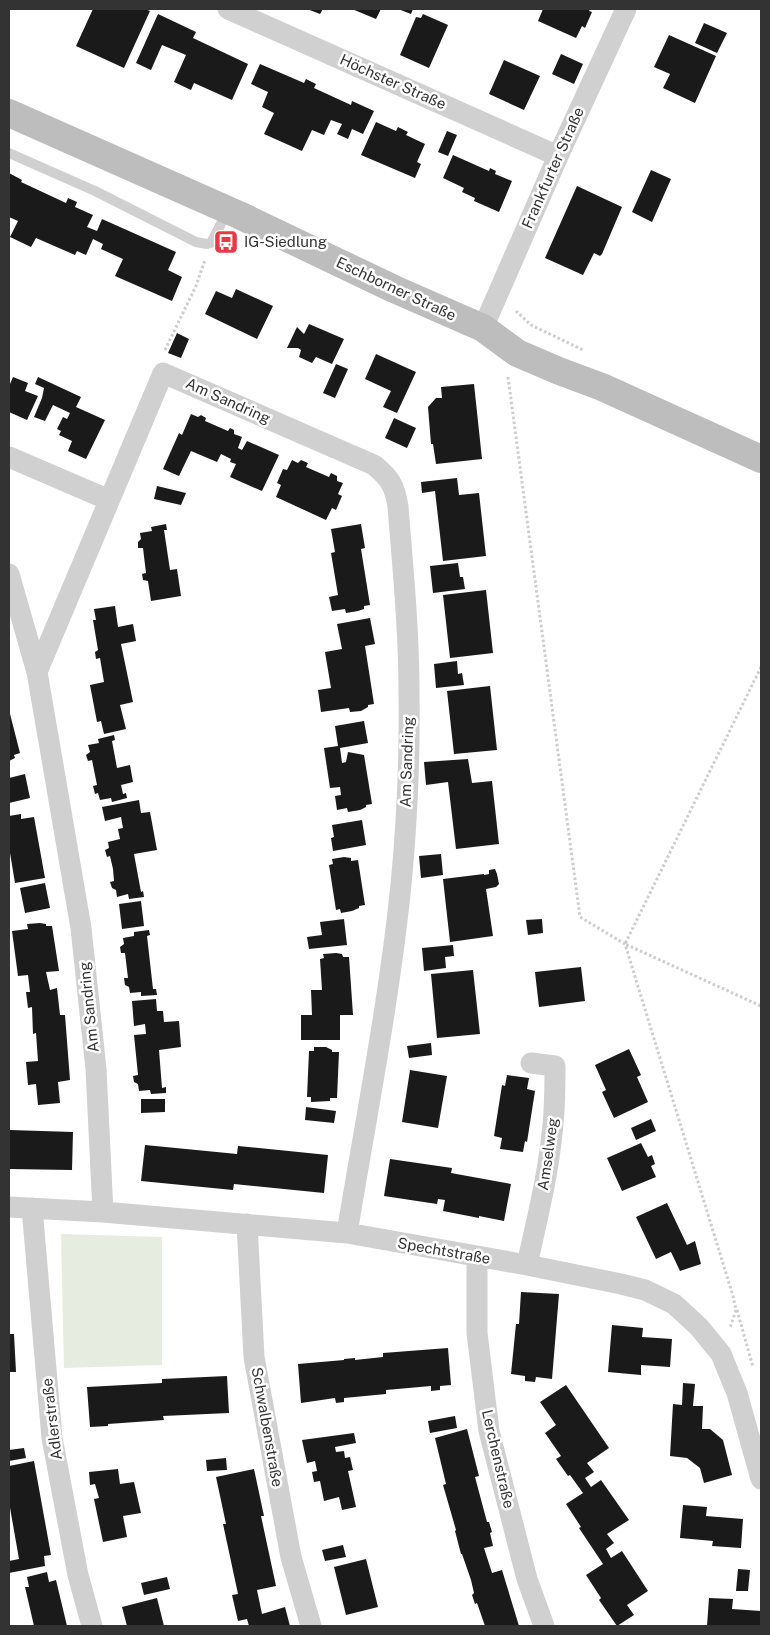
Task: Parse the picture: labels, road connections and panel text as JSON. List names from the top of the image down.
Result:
{
  "streets": {
    "street": [
      "Höchster Straße",
      "Frankfurter Straße",
      "Eschborner Straße",
      "Am Sandring",
      "Amselweg",
      "Spechtstraße",
      "Adlerstraße",
      "Schwalbenstraße",
      "Lerchenstraße"
    ]
  },
  "crossings": [
    ["Höchster Straße", "Frankfurter Straße"],
    ["Frankfurter Straße", "Eschborner Straße"],
    ["Am Sandring", "Spechtstraße"],
    ["Amselweg", "Spechtstraße"],
    ["Spechtstraße", "Adlerstraße"],
    ["Spechtstraße", "Schwalbenstraße"],
    ["Spechtstraße", "Lerchenstraße"]
  ],
  "places": {
    "bus stop": ["IG-Siedlung"]
  }
}
